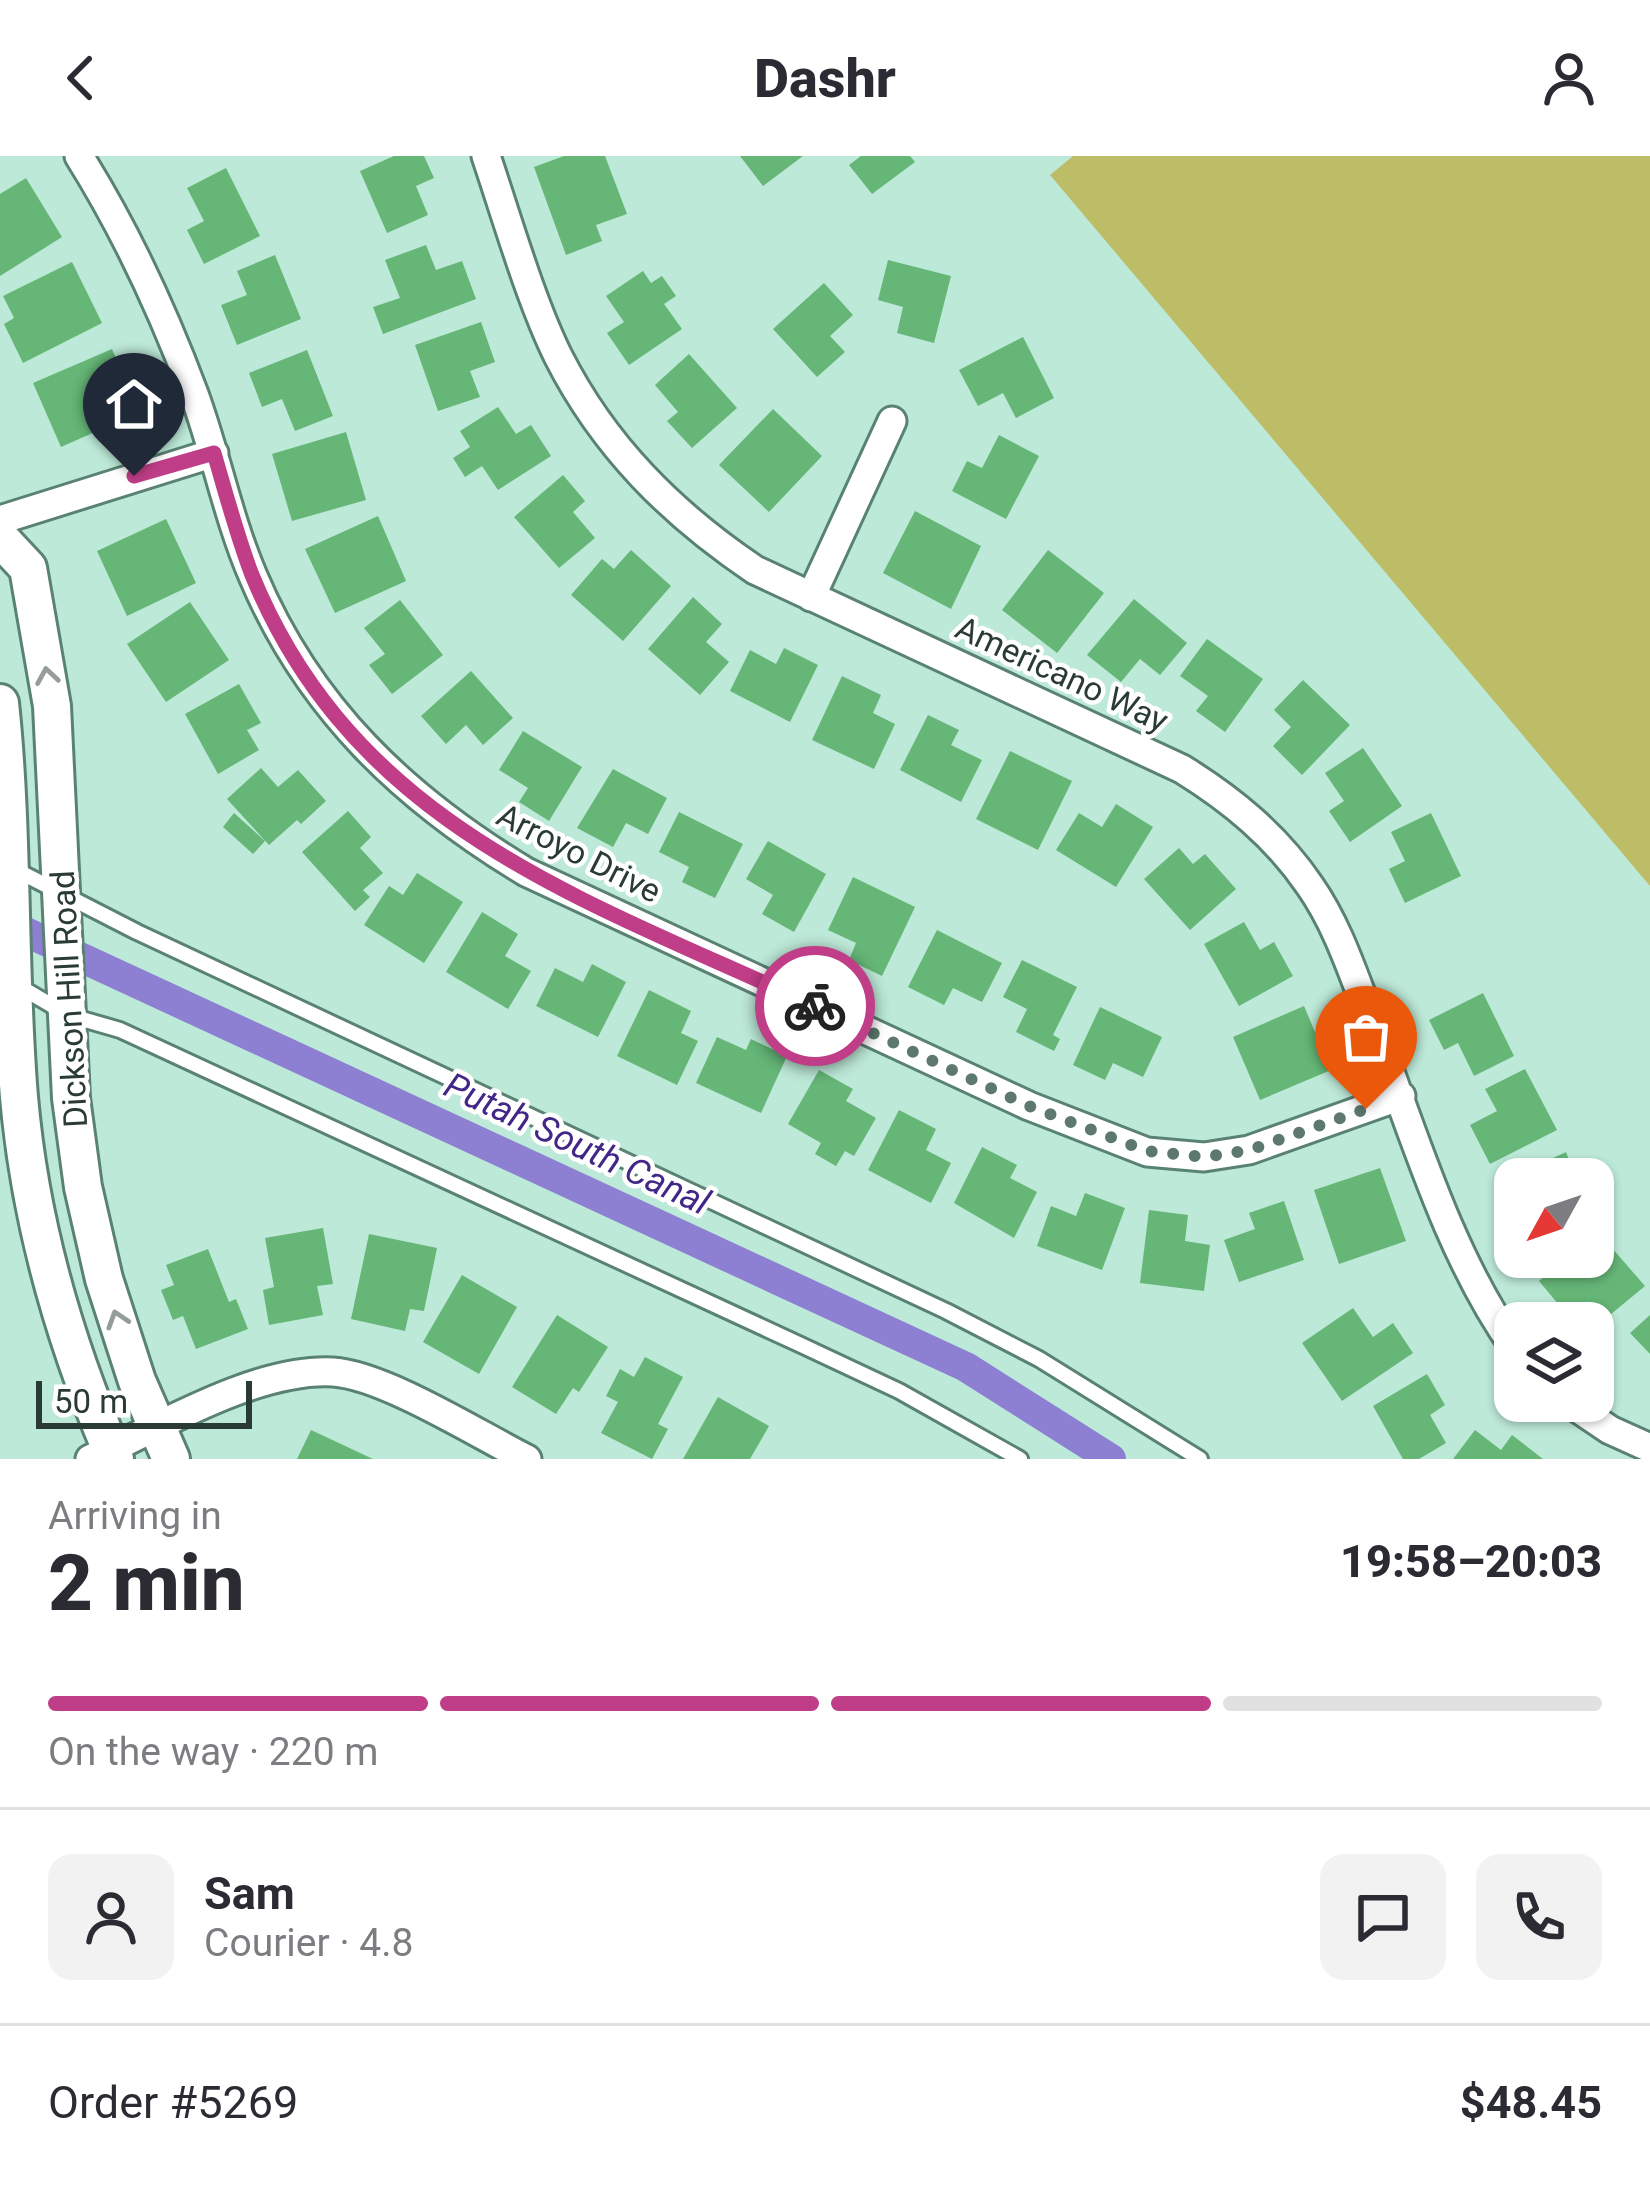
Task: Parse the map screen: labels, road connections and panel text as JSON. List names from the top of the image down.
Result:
{
  "streets": {
    "street": ["Americano Way", "Arroyo Drive", "Dickson Hill Road"]
  },
  "crossings": [
    ["Americano Way", "Arroyo Drive"]
  ],
  "water": ["Putah South Canal"],
  "scale_bar": "50 m",
  "north": "bottom left",
  "page": {
    "header": "Dashr",
    "scale": "50 m",
    "heading": ["2 min", "Arriving in", "19:58–20:03"],
    "panel": [
      "Sam",
      "Courier · 4.8",
      "Order #5269",
      "$48.45"
    ],
    "bar": "On the way · 220 m"
  }
}
